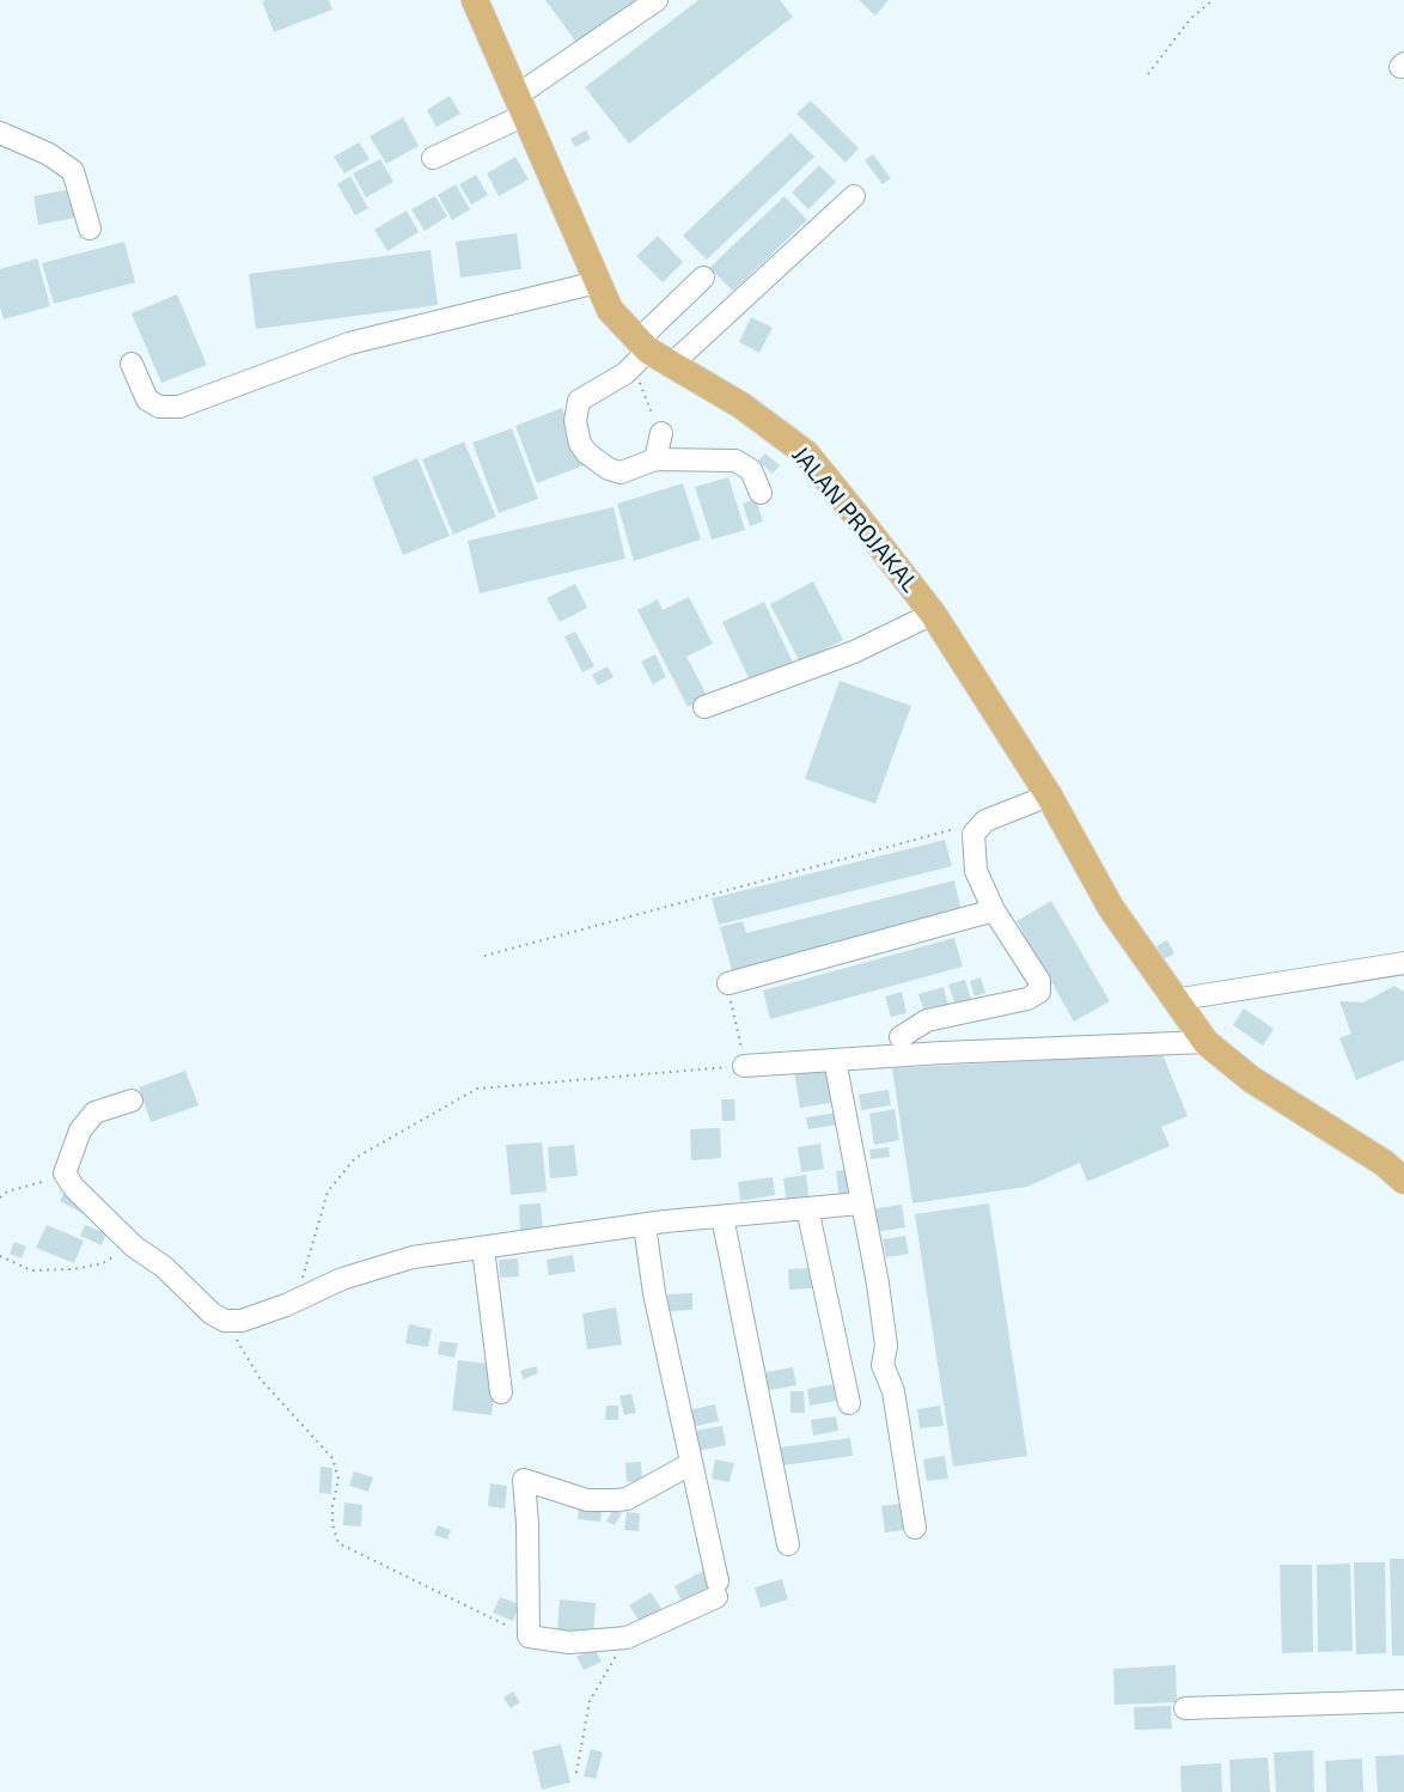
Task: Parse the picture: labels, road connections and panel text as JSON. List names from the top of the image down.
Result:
{
  "streets": {
    "main road": ["JALAN PROJAKAL"]
  }
}
